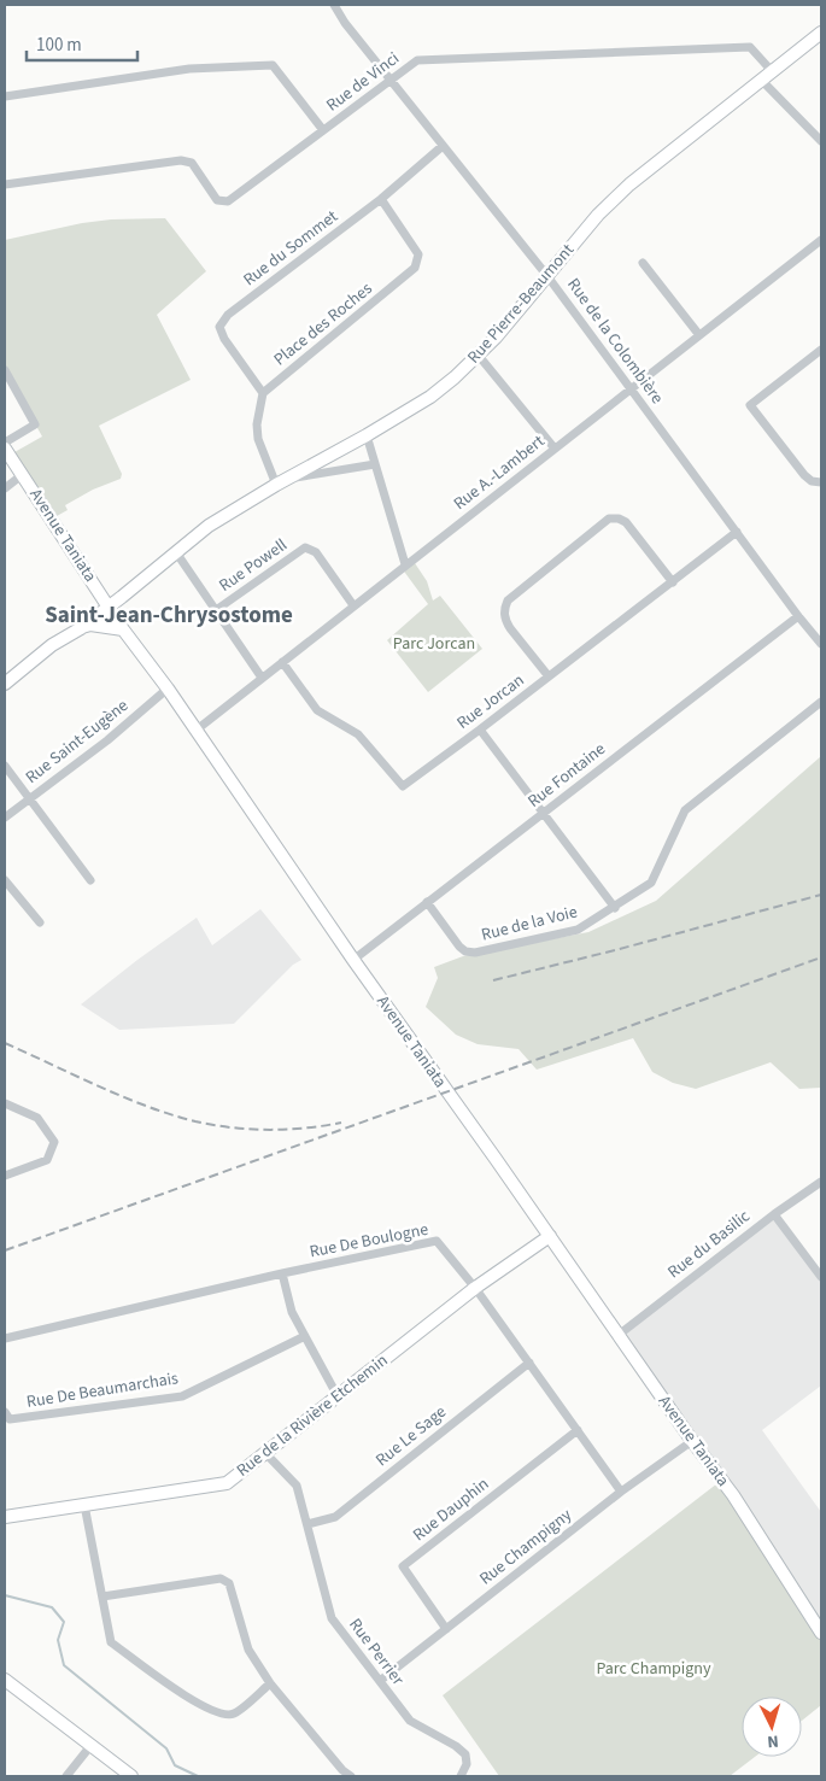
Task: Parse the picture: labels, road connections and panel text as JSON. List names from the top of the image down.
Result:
{
  "streets": {
    "main road": ["Rue Pierre-Beaumont", "Avenue Taniata", "Rue de la Rivière Etchemin"],
    "street": [
      "Rue de Vinci",
      "Rue du Sommet",
      "Place des Roches",
      "Rue de la Colombière",
      "Rue A.-Lambert",
      "Rue Powell",
      "Rue Jorcan",
      "Rue Saint-Eugène",
      "Rue Fontaine",
      "Rue de la Voie",
      "Rue De Boulogne",
      "Rue du Basilic",
      "Rue De Beaumarchais",
      "Rue Le Sage",
      "Rue Dauphin",
      "Rue Champigny",
      "Rue Perrier"
    ]
  },
  "crossings": [
    ["Rue de Vinci", "Rue Pierre-Beaumont"],
    ["Rue de Vinci", "Rue de la Colombière"],
    ["Rue du Sommet", "Place des Roches"],
    ["Rue du Sommet", "Rue de la Colombière"],
    ["Rue Pierre-Beaumont", "Rue de la Colombière"],
    ["Rue Pierre-Beaumont", "Avenue Taniata"],
    ["Rue de la Colombière", "Rue A.-Lambert"],
    ["Rue de la Colombière", "Rue Jorcan"],
    ["Rue de la Colombière", "Rue Fontaine"],
    ["Rue A.-Lambert", "Avenue Taniata"],
    ["Rue A.-Lambert", "Rue Powell"],
    ["Rue A.-Lambert", "Rue Jorcan"],
    ["Avenue Taniata", "Rue Saint-Eugène"],
    ["Avenue Taniata", "Rue Fontaine"],
    ["Avenue Taniata", "Rue du Basilic"],
    ["Avenue Taniata", "Rue de la Rivière Etchemin"],
    ["Avenue Taniata", "Rue Champigny"],
    ["Rue Fontaine", "Rue de la Voie"],
    ["Rue De Boulogne", "Rue de la Rivière Etchemin"],
    ["Rue De Boulogne", "Rue Le Sage"],
    ["Rue De Boulogne", "Rue Dauphin"],
    ["Rue De Boulogne", "Rue Champigny"],
    ["Rue de la Rivière Etchemin", "Rue Perrier"],
    ["Rue Le Sage", "Rue Perrier"],
    ["Rue Dauphin", "Rue Champigny"],
    ["Rue Champigny", "Rue Perrier"]
  ],
  "districts": ["Saint-Jean-Chrysostome"],
  "parks": ["Parc Jorcan", "Parc Champigny"],
  "scale_bar": "100 m",
  "north": "bottom"
}
